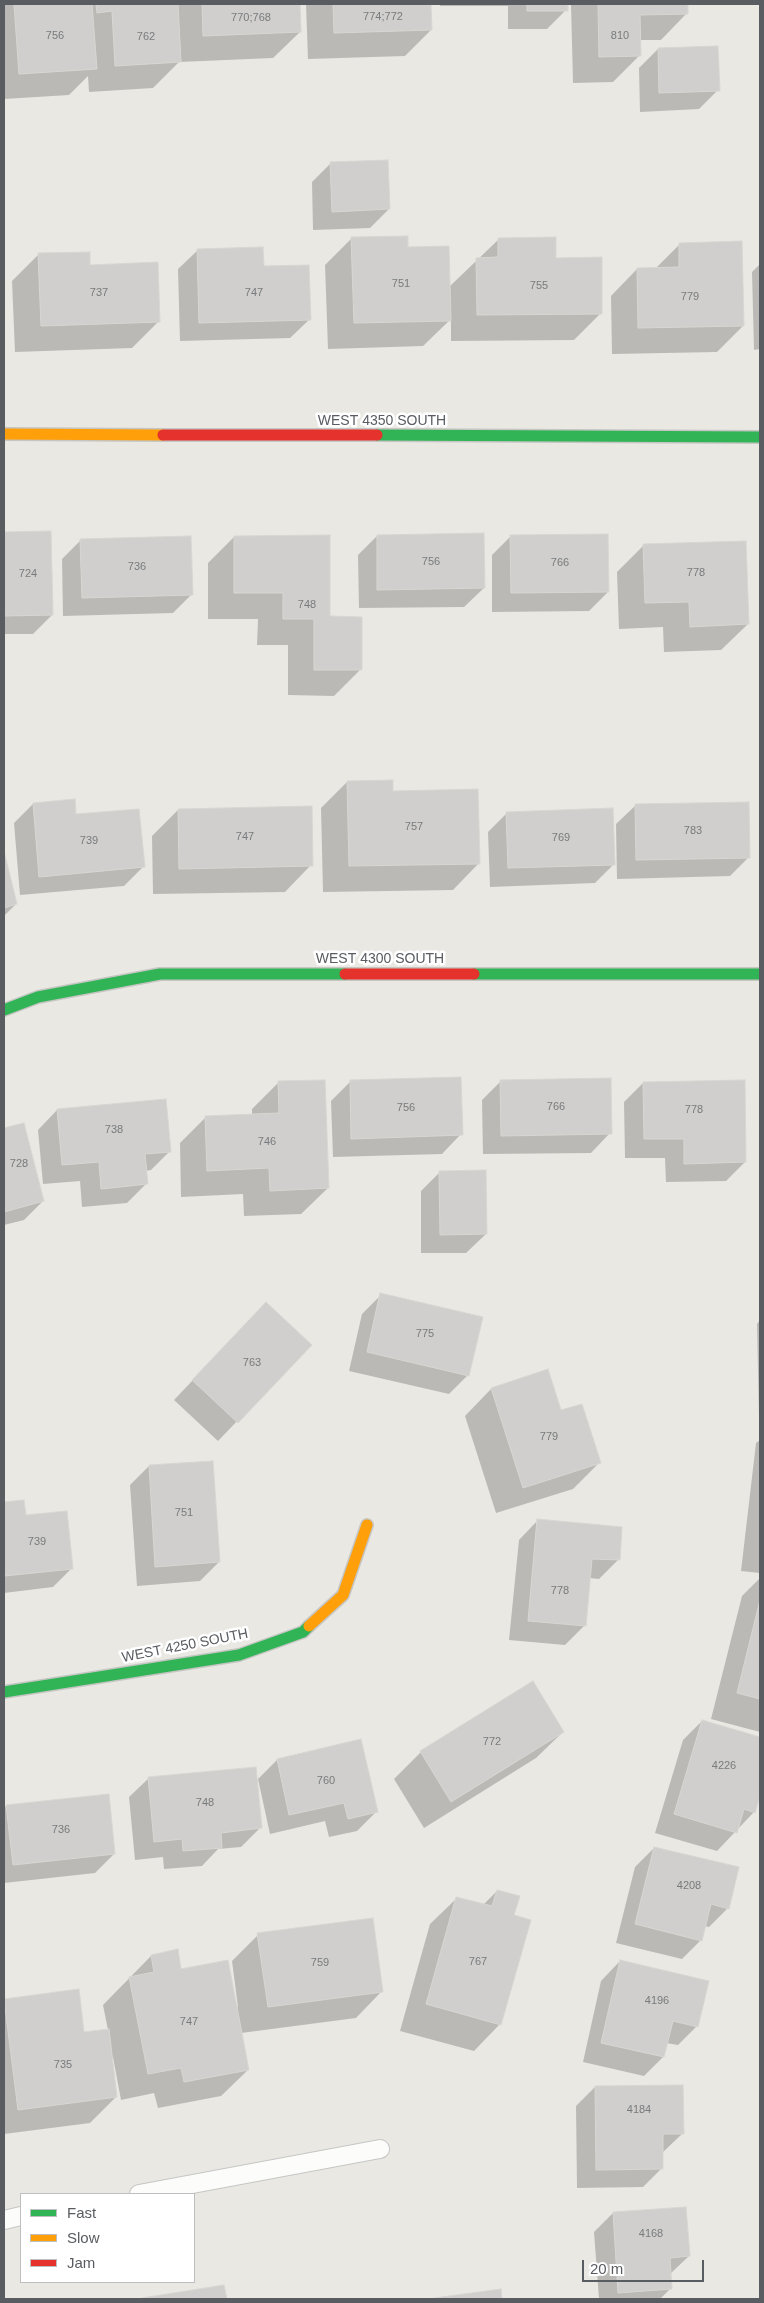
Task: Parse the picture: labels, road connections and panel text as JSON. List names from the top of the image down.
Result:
{
  "streets": {
    "street": ["WEST 4350 SOUTH", "WEST 4300 SOUTH", "WEST 4250 SOUTH"]
  },
  "house_numbers": [
    "774;772",
    "770;768",
    "756",
    "810",
    "762",
    "751",
    "755",
    "737",
    "747",
    "779",
    "756",
    "766",
    "736",
    "778",
    "724",
    "748",
    "757",
    "783",
    "747",
    "769",
    "739",
    "766",
    "756",
    "778",
    "738",
    "746",
    "728",
    "775",
    "763",
    "779",
    "751",
    "739",
    "778",
    "772",
    "4226",
    "760",
    "748",
    "736",
    "4208",
    "767",
    "759",
    "4196",
    "747",
    "735",
    "4184",
    "4168"
  ],
  "legend": ["Fast", "Slow", "Jam"],
  "scale_bar": "20 m"
}
